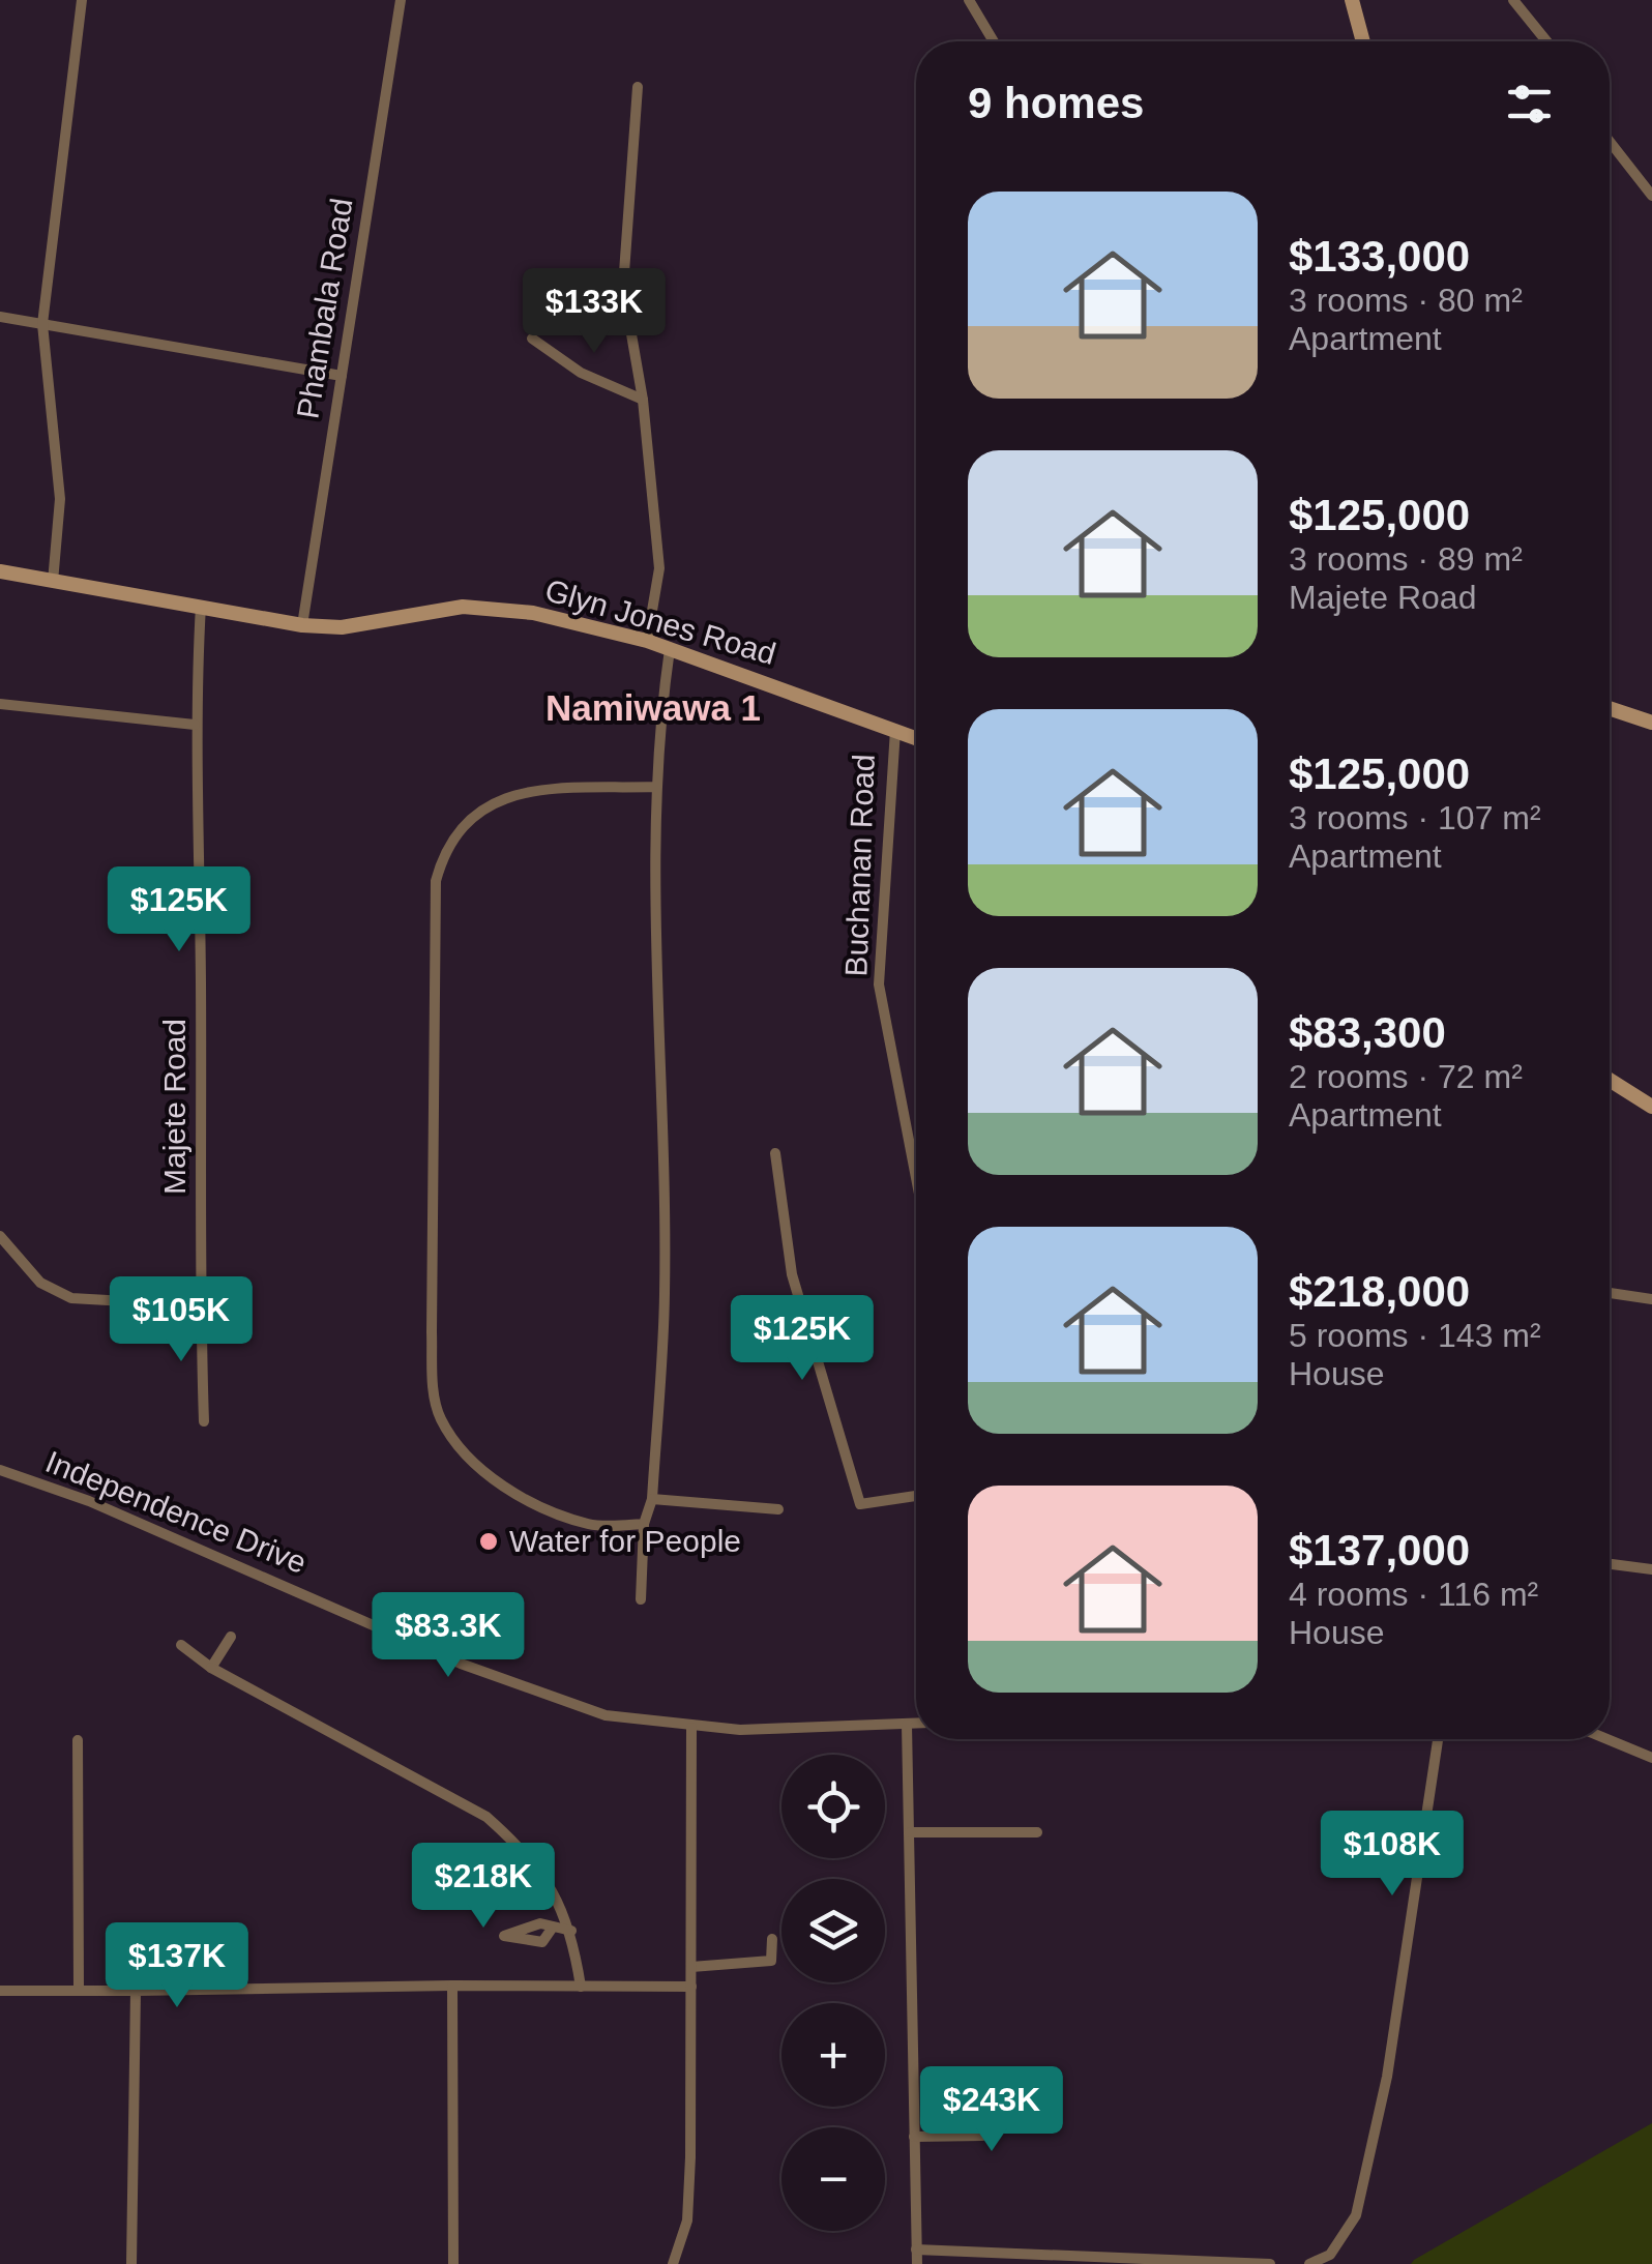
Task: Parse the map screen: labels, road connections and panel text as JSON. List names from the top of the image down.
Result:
{
  "streets": {
    "street": [
      "Phambala Road",
      "Glyn Jones Road",
      "Buchanan Road",
      "Majete Road",
      "Independence Drive"
    ]
  },
  "crossings": [
    ["Phambala Road", "Glyn Jones Road"],
    ["Glyn Jones Road", "Buchanan Road"],
    ["Glyn Jones Road", "Majete Road"]
  ],
  "districts": ["Namiwawa 1"],
  "places": ["Water for People"],
  "page": {
    "heading": "9 homes",
    "list": [
      {
        "name": "$133,000",
        "note": "3 rooms · 80 m² · Apartment"
      },
      {
        "name": "$125,000",
        "note": "3 rooms · 89 m² · Majete Road"
      },
      {
        "name": "$125,000",
        "note": "3 rooms · 107 m² · Apartment"
      },
      {
        "name": "$83,300",
        "note": "2 rooms · 72 m² · Apartment"
      },
      {
        "name": "$218,000",
        "note": "5 rooms · 143 m² · House"
      },
      {
        "name": "$137,000",
        "note": "4 rooms · 116 m² · House"
      }
    ],
    "price": [
      "$133K",
      "$125K",
      "$105K",
      "$125K",
      "$83.3K",
      "$108K",
      "$218K",
      "$137K",
      "$243K"
    ],
    "map_buttons": ["+", "−"]
  }
}
